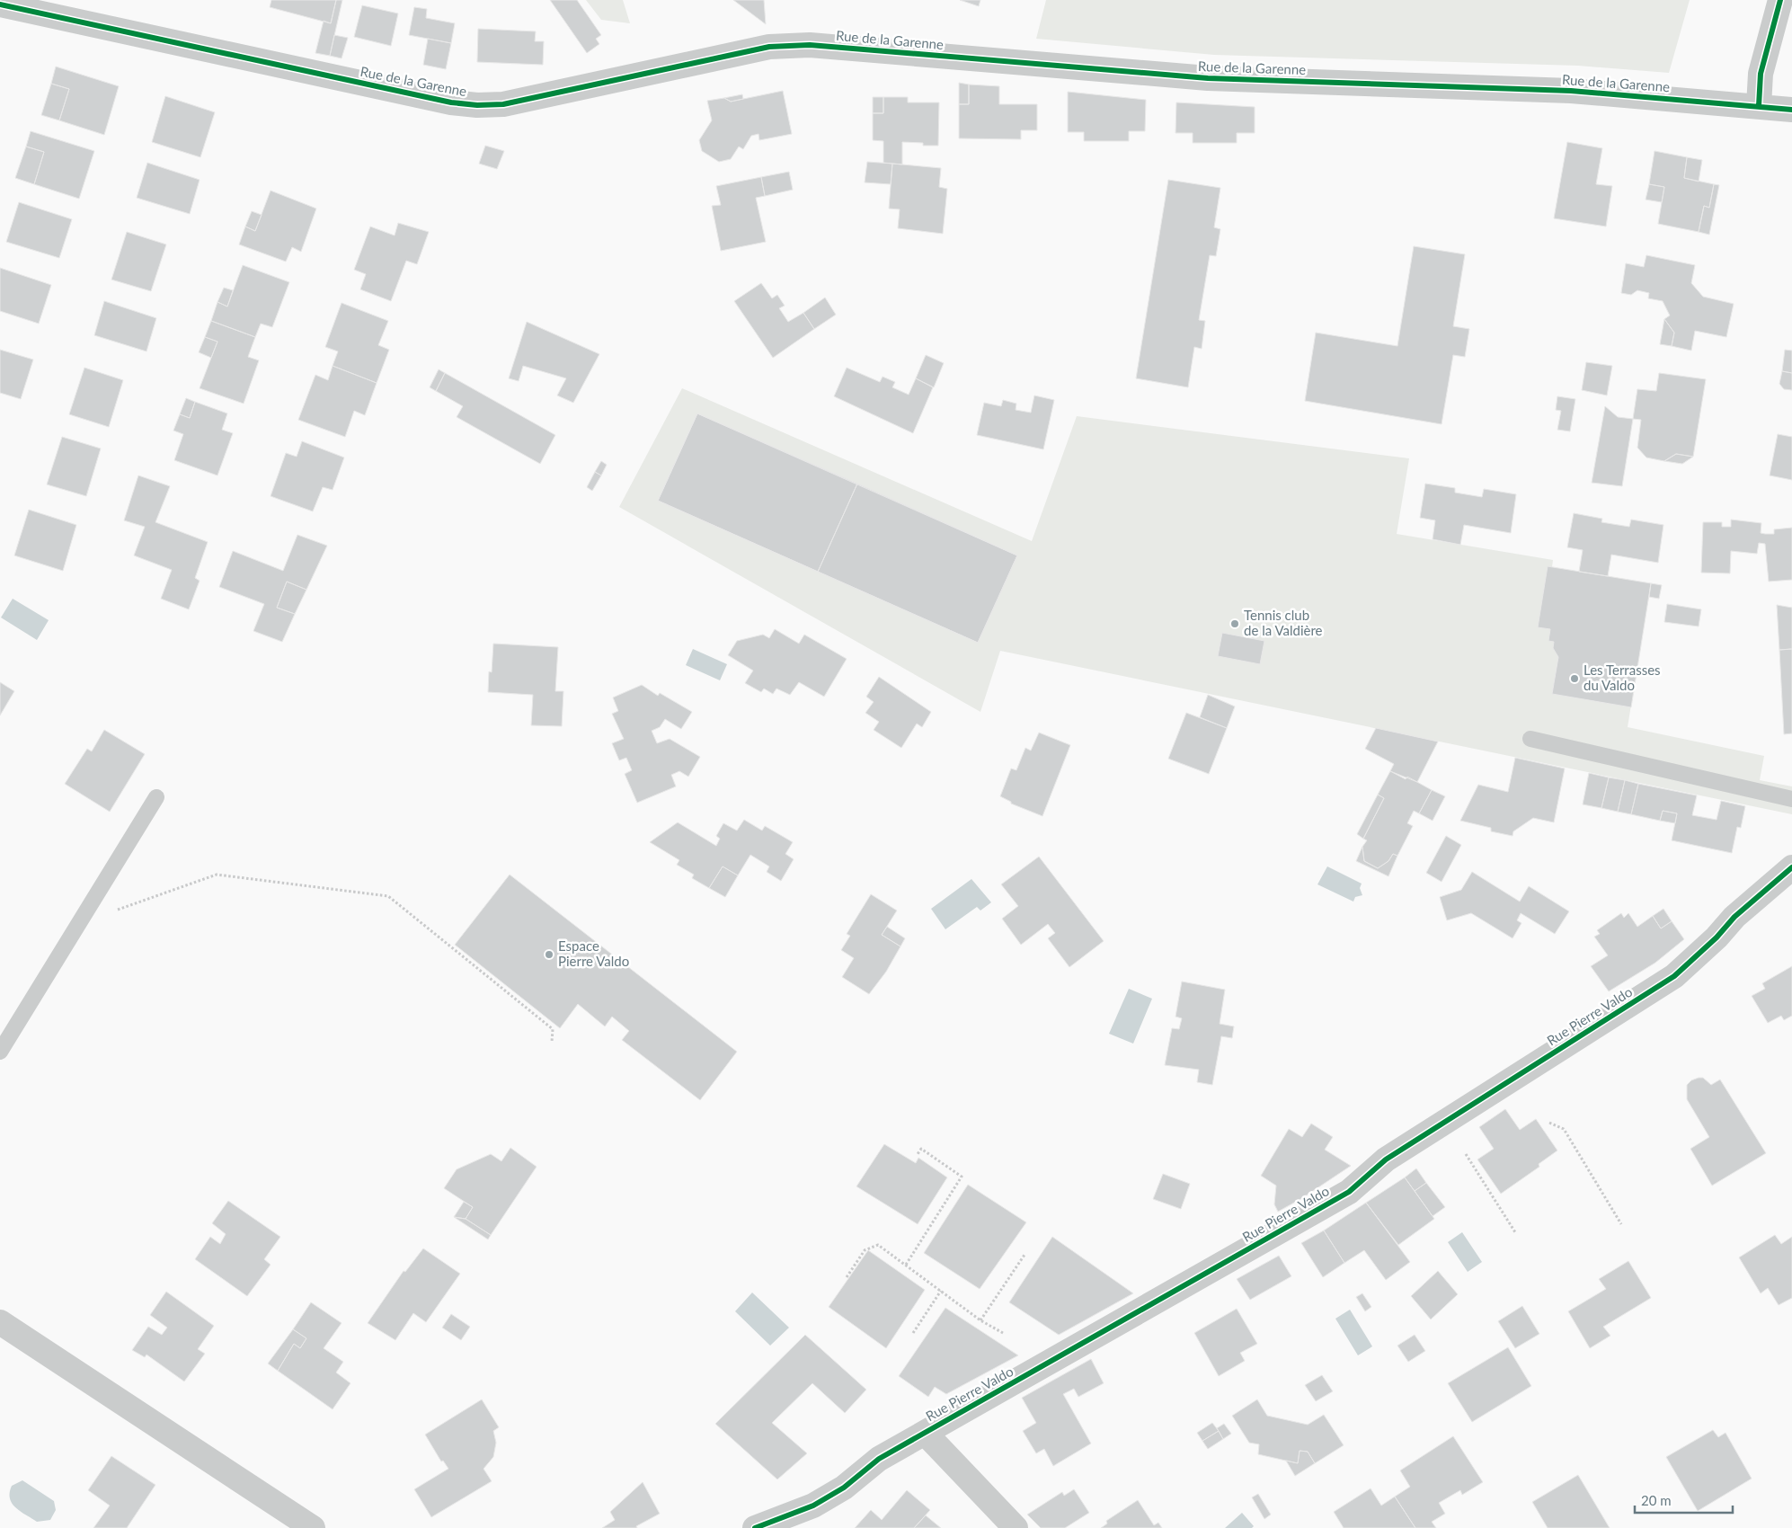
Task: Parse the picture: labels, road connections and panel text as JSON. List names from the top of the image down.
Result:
{
  "streets": {
    "street": ["Rue de la Garenne", "Rue Pierre Valdo"]
  },
  "places": ["Tennis club de la Valdière", "Les Terrasses du Valdo", "Espace Pierre Valdo"],
  "scale_bar": "20 m"
}
